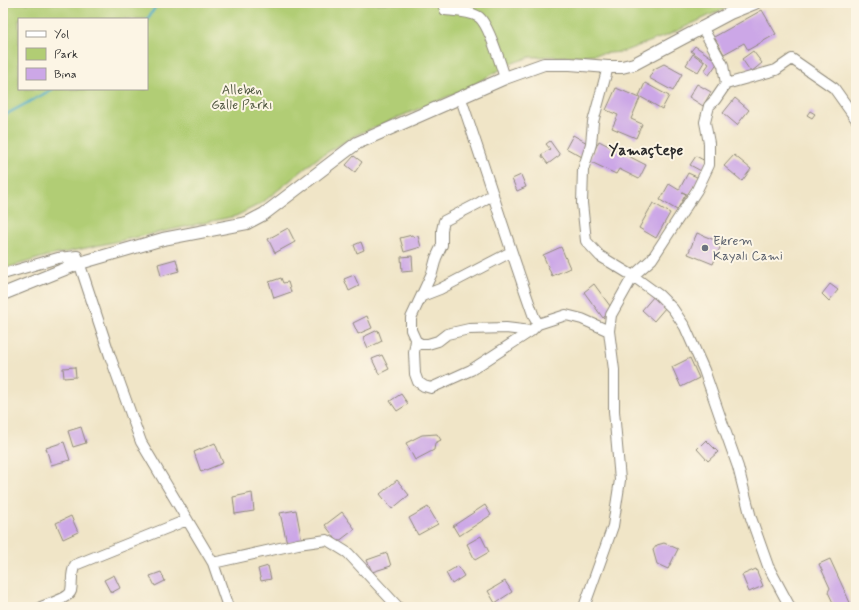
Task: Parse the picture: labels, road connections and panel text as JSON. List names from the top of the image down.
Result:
{
  "districts": ["Yamaçtepe"],
  "parks": ["Alleben Galle Parkı"],
  "places": ["Ekrem Kayalı Cami"],
  "legend": ["Yol", "Park", "Bina"]
}
